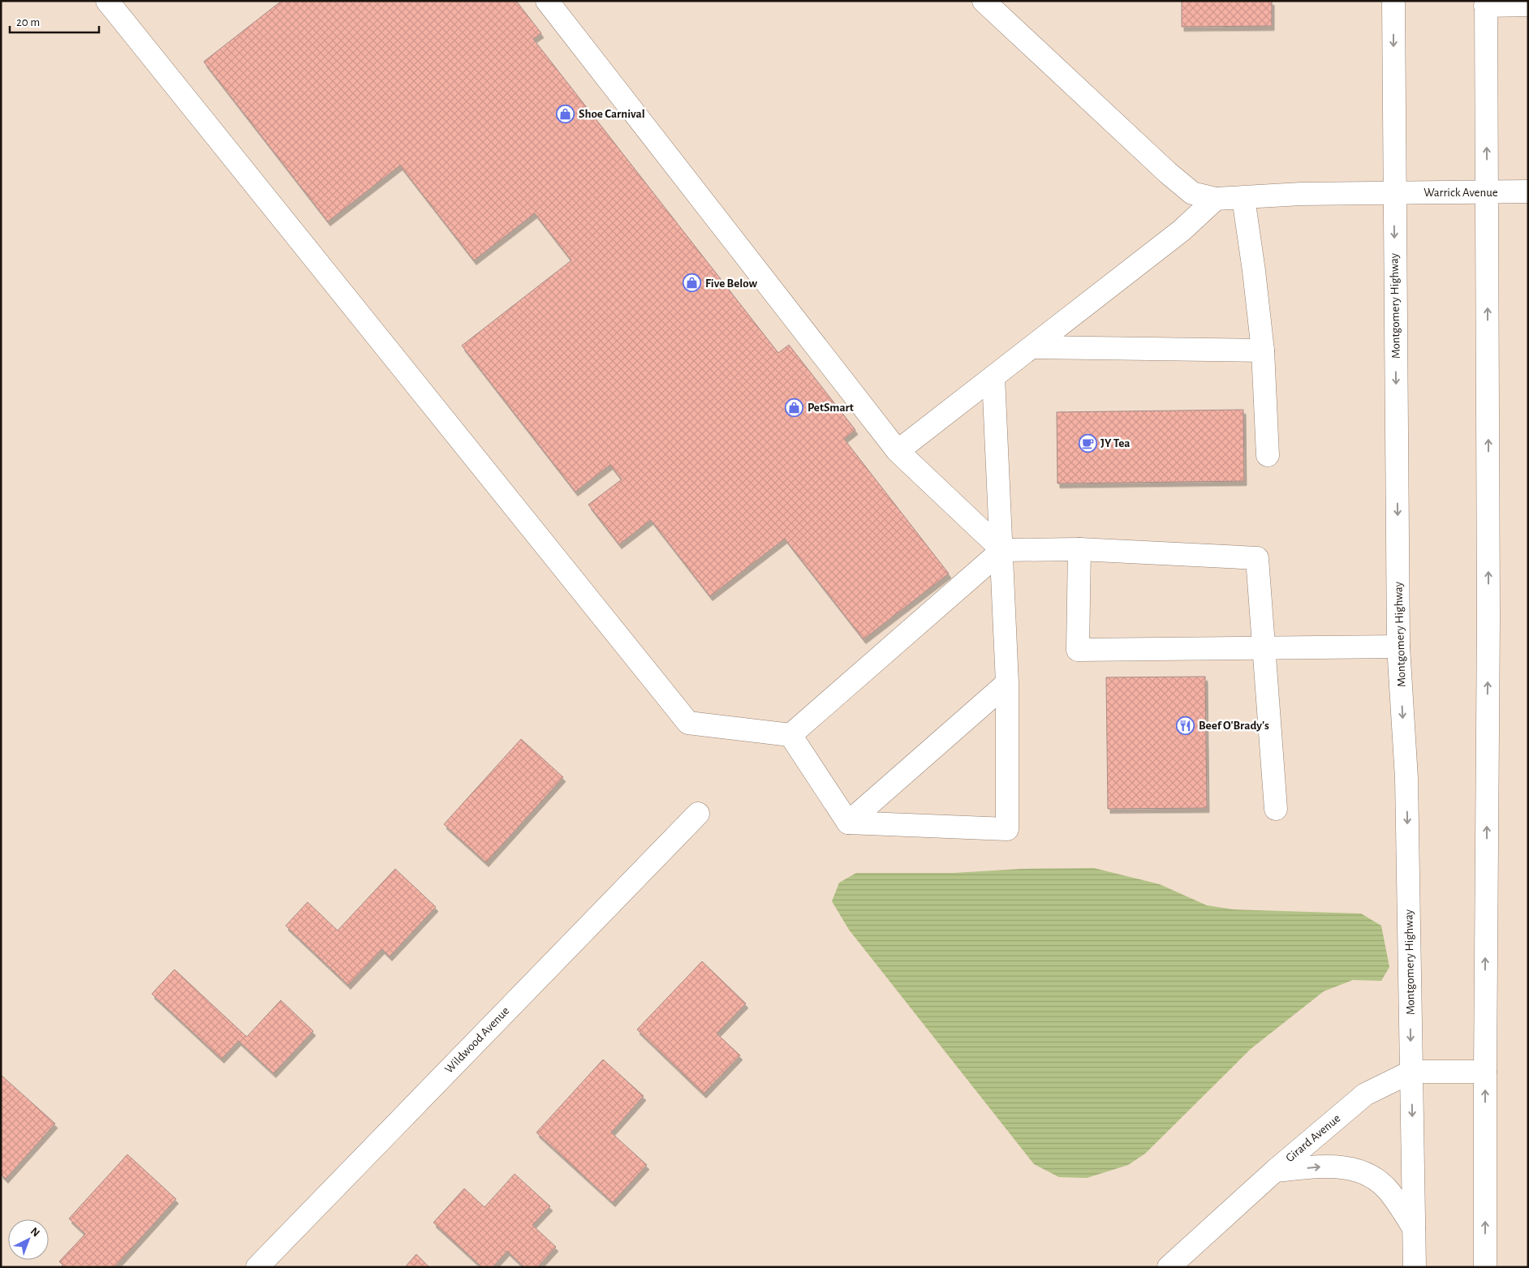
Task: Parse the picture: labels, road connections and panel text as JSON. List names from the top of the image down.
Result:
{
  "streets": {
    "main road": [
      "Warrick Avenue",
      "Montgomery Highway",
      "Wildwood Avenue",
      "Girard Avenue"
    ]
  },
  "crossings": [
    ["Warrick Avenue", "Montgomery Highway"],
    ["Montgomery Highway", "Girard Avenue"]
  ],
  "places": {
    "shop": ["Shoe Carnival", "Five Below", "PetSmart"],
    "cafe": ["JY Tea"],
    "restaurant": ["Beef O'Brady's"]
  },
  "scale_bar": "20 m",
  "north": "top right"
}
